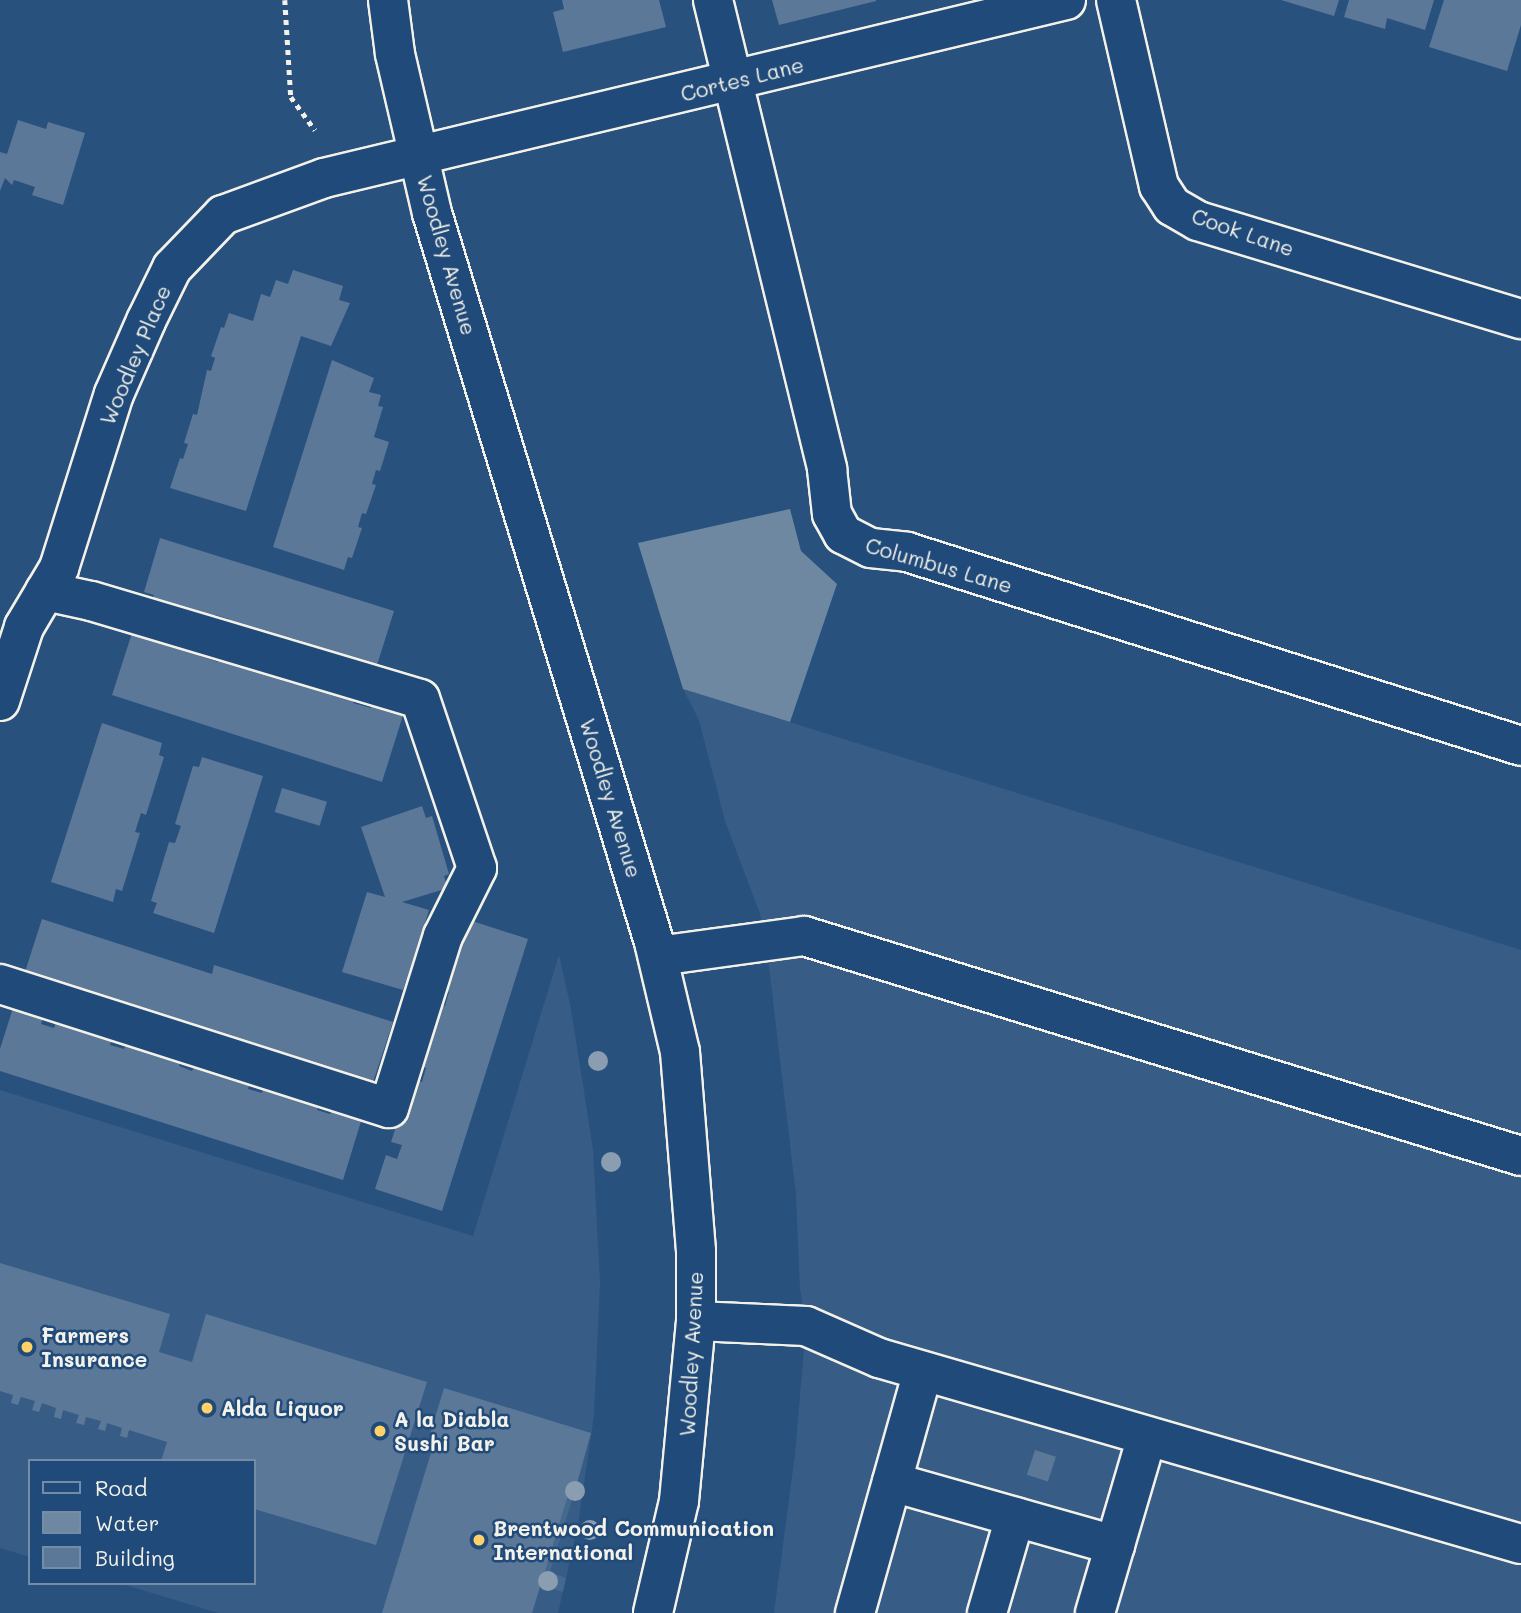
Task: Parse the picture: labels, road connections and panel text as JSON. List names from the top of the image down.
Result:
{
  "streets": {
    "street": [
      "Cortes Lane",
      "Cook Lane",
      "Woodley Avenue",
      "Woodley Place",
      "Columbus Lane"
    ]
  },
  "crossings": [
    ["Cortes Lane", "Woodley Avenue"],
    ["Cortes Lane", "Woodley Place"],
    ["Cortes Lane", "Columbus Lane"],
    ["Woodley Avenue", "Woodley Place"]
  ],
  "places": [
    "Farmers Insurance",
    "Alda Liquor",
    "A la Diabla Sushi Bar",
    "Brentwood Communication International"
  ],
  "legend": ["Road", "Water", "Building"]
}
